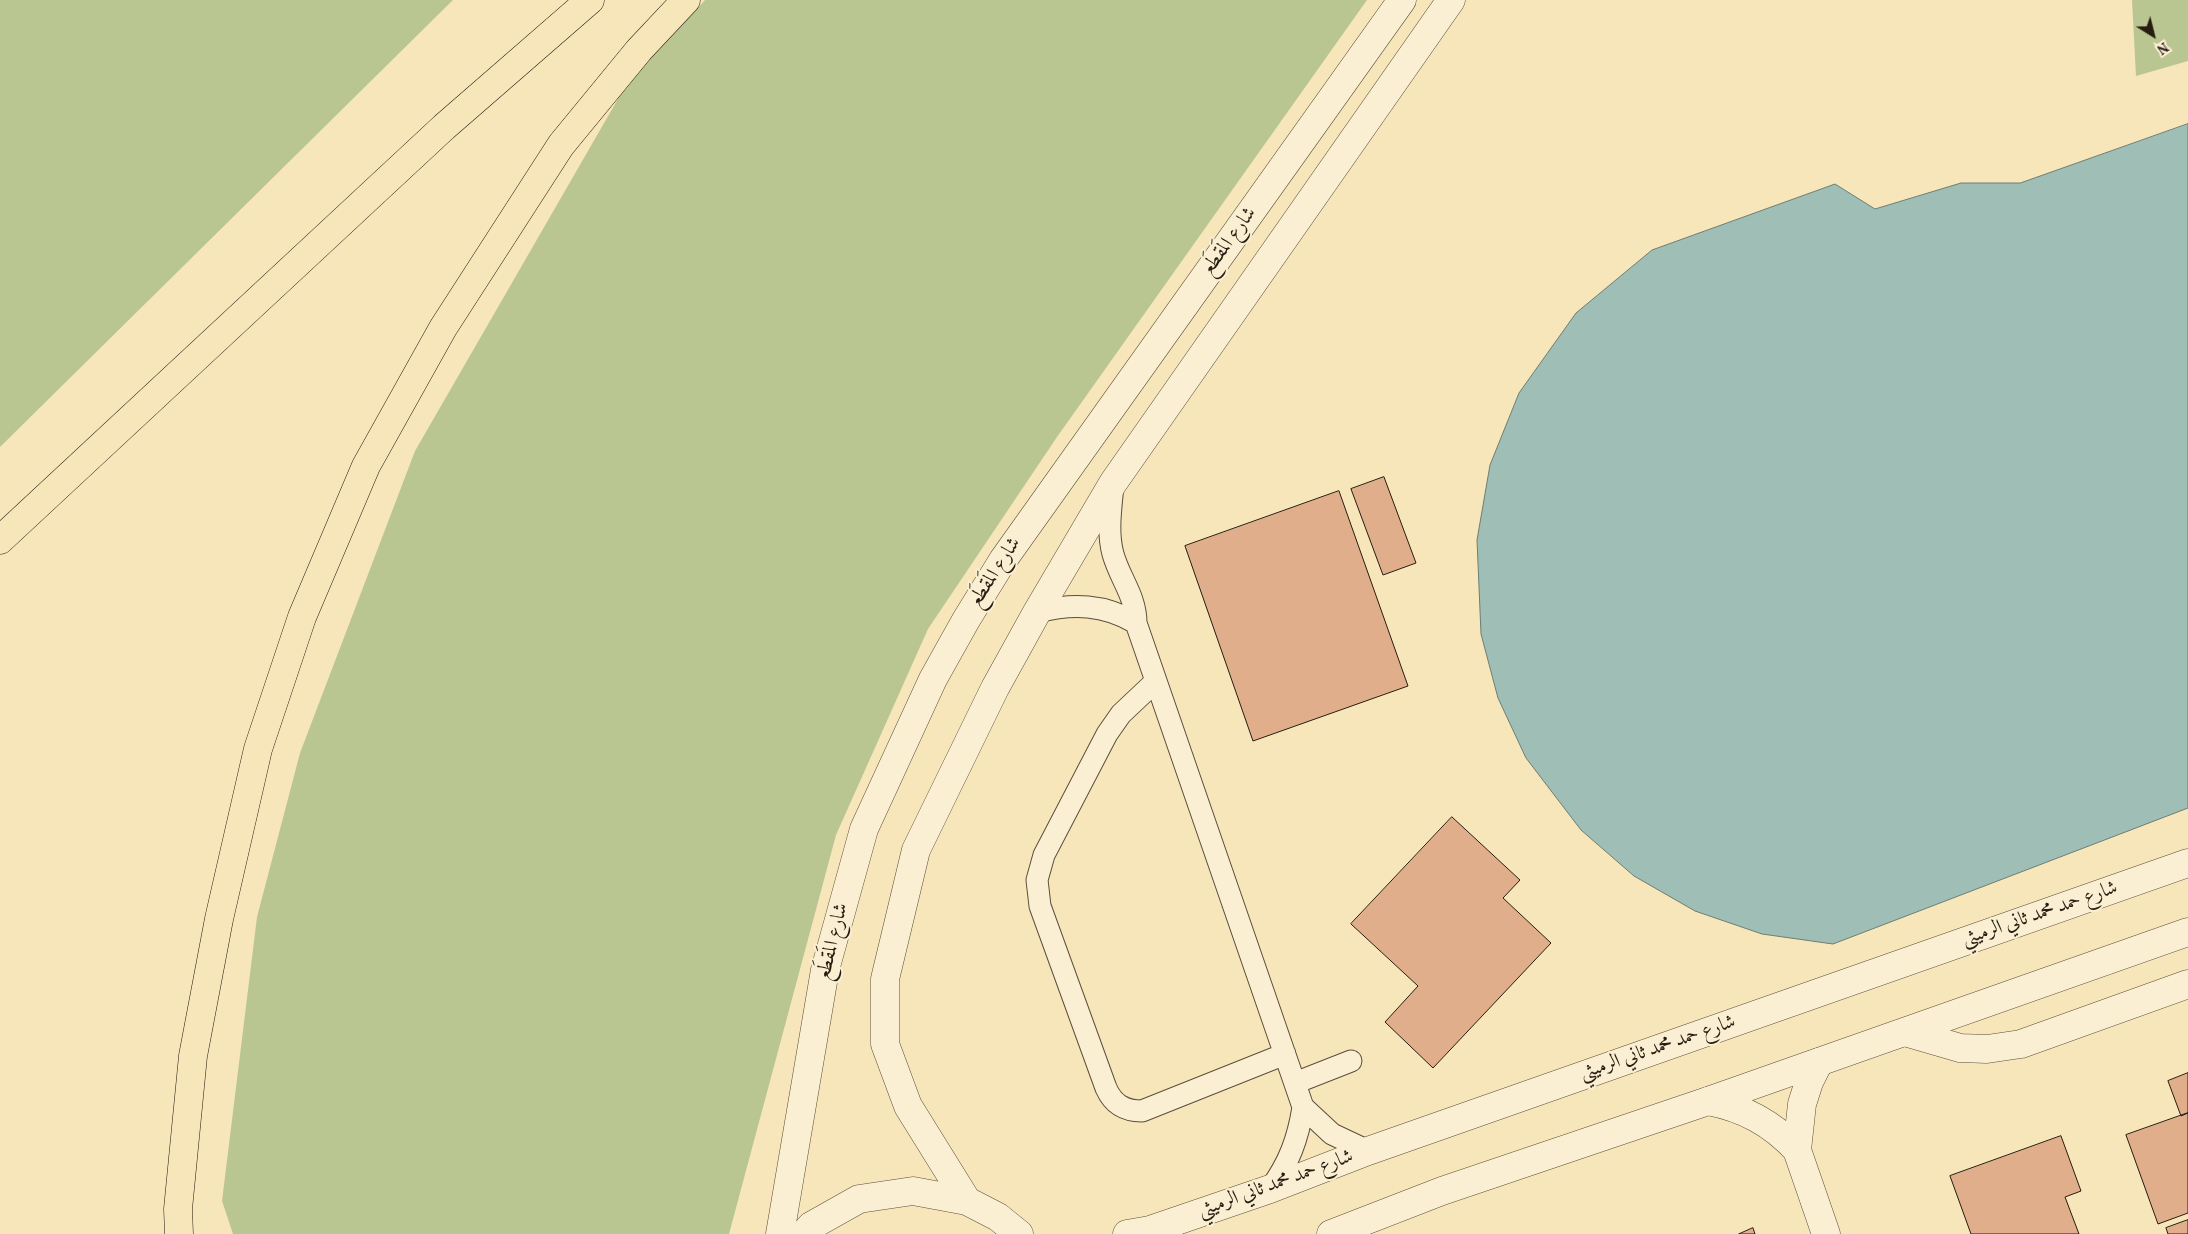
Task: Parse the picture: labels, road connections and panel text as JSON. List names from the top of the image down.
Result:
{
  "streets": {
    "street": ["شارع المَقطَع", "شارع حمد محمد ثاني الرميثي"]
  },
  "north": "bottom right"
}
